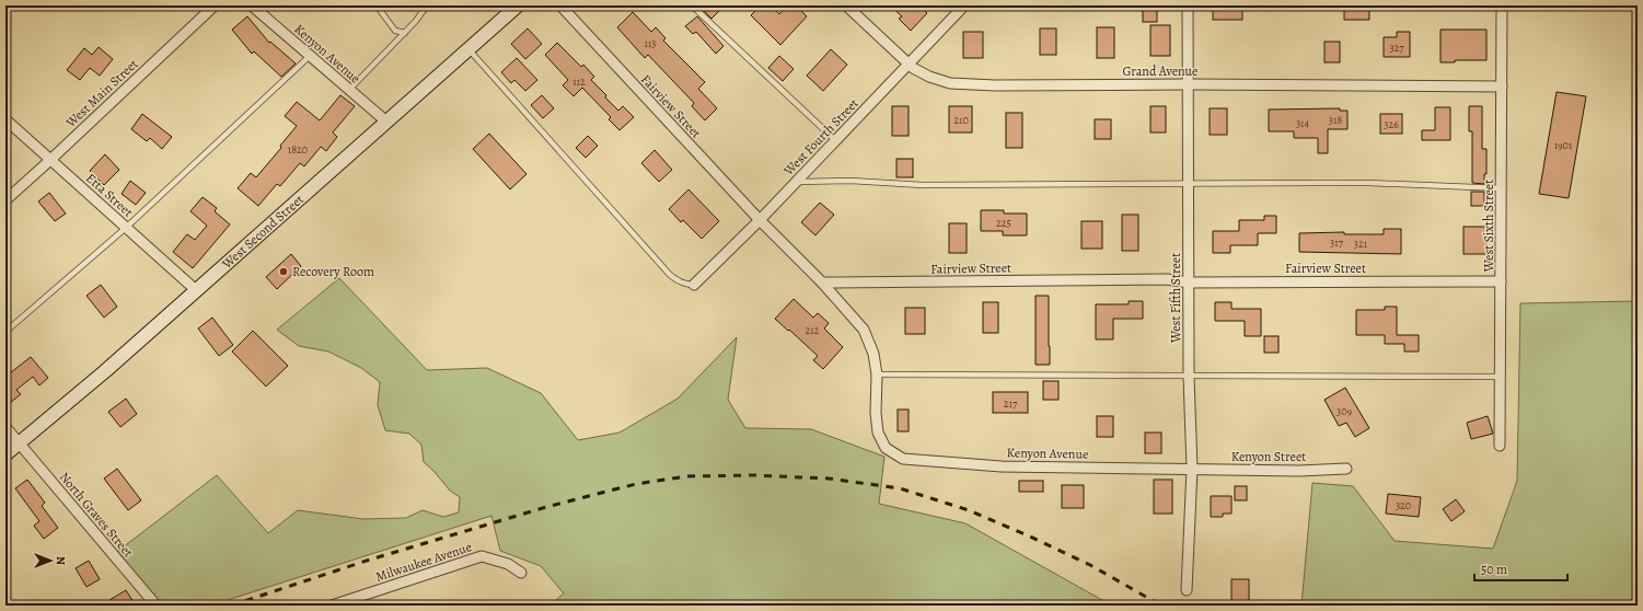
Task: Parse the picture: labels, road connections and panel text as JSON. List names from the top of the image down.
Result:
{
  "streets": {
    "main road": ["West Second Street"],
    "street": [
      "Kenyon Avenue",
      "Grand Avenue",
      "West Main Street",
      "Fairview Street",
      "West Fourth Street",
      "Etta Street",
      "West Sixth Street",
      "West Fifth Street",
      "Kenyon Street",
      "North Graves Street",
      "Milwaukee Avenue"
    ]
  },
  "crossings": [
    ["Kenyon Avenue", "West Second Street"],
    ["Kenyon Avenue", "West Fifth Street"],
    ["Kenyon Avenue", "Kenyon Street"],
    ["Grand Avenue", "West Fourth Street"],
    ["Grand Avenue", "West Sixth Street"],
    ["Grand Avenue", "West Fifth Street"],
    ["West Main Street", "Etta Street"],
    ["Fairview Street", "West Fourth Street"],
    ["Fairview Street", "West Sixth Street"],
    ["Fairview Street", "West Fifth Street"],
    ["Etta Street", "West Second Street"],
    ["West Second Street", "North Graves Street"],
    ["West Fifth Street", "Kenyon Street"]
  ],
  "places": ["Recovery Room"],
  "house_numbers": [
    "113",
    "327",
    "112",
    "210",
    "318",
    "314",
    "326",
    "1901",
    "1820",
    "225",
    "317",
    "321",
    "212",
    "217",
    "309",
    "320"
  ],
  "scale_bar": "50 m",
  "north": "right"
}
